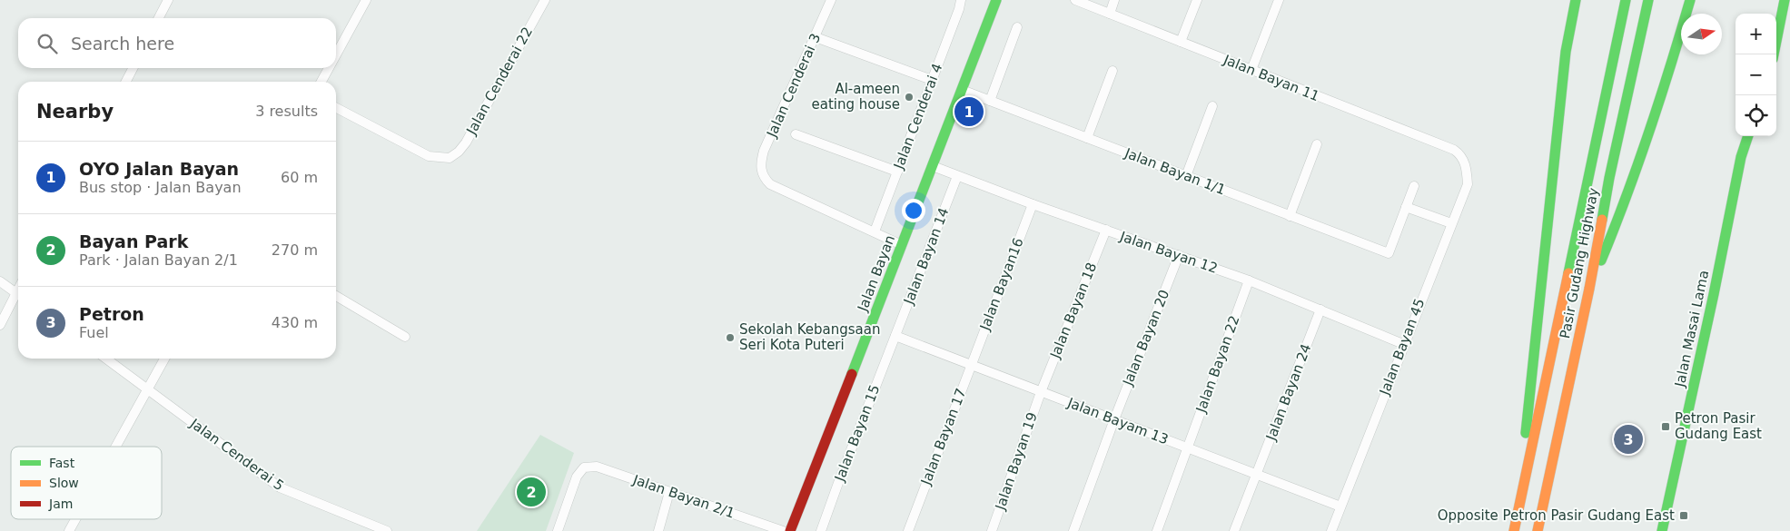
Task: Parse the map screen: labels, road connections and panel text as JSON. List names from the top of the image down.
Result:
{
  "streets": {
    "main road": ["Pasir Gudang Highway", "Jalan Bayan", "Jalan Masai Lama"],
    "street": [
      "Jalan Bayan 11",
      "Jalan Cenderai 22",
      "Jalan Cenderai 3",
      "Jalan Cenderai 4",
      "Jalan Bayan 1/1",
      "Jalan Bayan 12",
      "Jalan Bayan 14",
      "Jalan Bayan16",
      "Jalan Bayan 18",
      "Jalan Bayan 20",
      "Jalan Bayan 45",
      "Jalan Bayan 22",
      "Jalan Bayan 24",
      "Jalan Bayam 13",
      "Jalan Bayan 15",
      "Jalan Bayan 17",
      "Jalan Cenderai 5",
      "Jalan Bayan 19",
      "Jalan Bayan 2/1"
    ]
  },
  "crossings": [
    ["Jalan Bayan 11", "Jalan Bayan 45"],
    ["Jalan Cenderai 3", "Jalan Cenderai 4"],
    ["Jalan Bayan 1/1", "Jalan Bayan"],
    ["Jalan Bayan 12", "Jalan Bayan 14"],
    ["Jalan Bayan 12", "Jalan Bayan"],
    ["Jalan Bayan 12", "Jalan Bayan16"],
    ["Jalan Bayan 12", "Jalan Bayan 18"],
    ["Jalan Bayan 12", "Jalan Bayan 20"],
    ["Jalan Bayan 12", "Jalan Bayan 45"],
    ["Jalan Bayan 12", "Jalan Bayan 22"],
    ["Jalan Bayan 12", "Jalan Bayan 24"],
    ["Jalan Bayan 14", "Jalan Bayam 13"],
    ["Jalan Bayan 14", "Jalan Bayan 15"],
    ["Jalan Bayan16", "Jalan Bayam 13"],
    ["Jalan Bayan16", "Jalan Bayan 17"],
    ["Jalan Bayan 18", "Jalan Bayam 13"],
    ["Jalan Bayan 18", "Jalan Bayan 19"],
    ["Jalan Bayan 20", "Jalan Bayam 13"],
    ["Jalan Bayan 45", "Jalan Bayam 13"],
    ["Jalan Bayan 22", "Jalan Bayam 13"],
    ["Jalan Bayan 24", "Jalan Bayam 13"],
    ["Jalan Bayam 13", "Jalan Bayan 15"],
    ["Jalan Bayam 13", "Jalan Bayan 17"],
    ["Jalan Bayam 13", "Jalan Bayan 19"]
  ],
  "places": {
    "other": ["Al-ameen eating house", "Sekolah Kebangsaan Seri Kota Puteri"],
    "transit": ["Petron Pasir Gudang East", "Opposite Petron Pasir Gudang East"]
  },
  "legend": ["Fast", "Slow", "Jam"],
  "north": "right",
  "page": {
    "map_buttons": ["+", "−"],
    "search": "Search here",
    "heading": ["Nearby", "3 results"],
    "pins": ["1", "3", "2"],
    "list": [
      {
        "mark": "1",
        "name": "OYO Jalan Bayan",
        "note": "Bus stop · Jalan Bayan",
        "value": "60 m"
      },
      {
        "mark": "2",
        "name": "Bayan Park",
        "note": "Park · Jalan Bayan 2/1",
        "value": "270 m"
      },
      {
        "mark": "3",
        "name": "Petron",
        "note": "Fuel",
        "value": "430 m"
      }
    ]
  }
}
